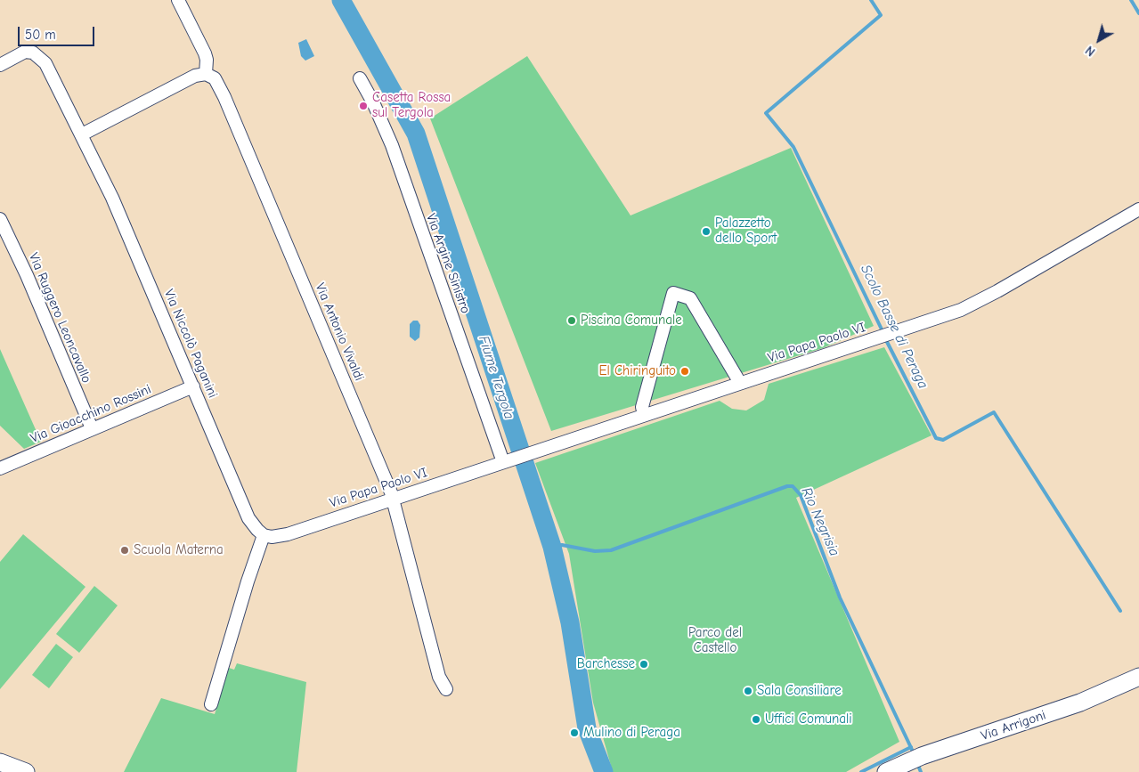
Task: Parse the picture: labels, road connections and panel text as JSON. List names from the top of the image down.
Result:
{
  "streets": {
    "main road": ["Via Arrigoni"],
    "street": [
      "Via Argine Sinistro",
      "Via Ruggero Leoncavallo",
      "Via Antonio Vivaldi",
      "Via Papa Paolo VI",
      "Via Niccolò Paganini",
      "Via Gioacchino Rossini"
    ]
  },
  "crossings": [
    ["Via Argine Sinistro", "Via Papa Paolo VI"],
    ["Via Ruggero Leoncavallo", "Via Gioacchino Rossini"],
    ["Via Antonio Vivaldi", "Via Papa Paolo VI"],
    ["Via Papa Paolo VI", "Via Niccolò Paganini"],
    ["Via Niccolò Paganini", "Via Gioacchino Rossini"]
  ],
  "water": ["Scolo Basse di Peraga", "Fiume Tergola", "Rio Negrisia"],
  "parks": ["Parco del Castello"],
  "places": [
    "Casetta Rossa sul Tergola",
    "Palazzetto dello Sport",
    "Piscina Comunale",
    "El Chiringuito",
    "Scuola Materna",
    "Barchesse",
    "Sala Consiliare",
    "Uffici Comunali",
    "Mulino di Peraga"
  ],
  "scale_bar": "50 m",
  "north": "bottom left"
}
